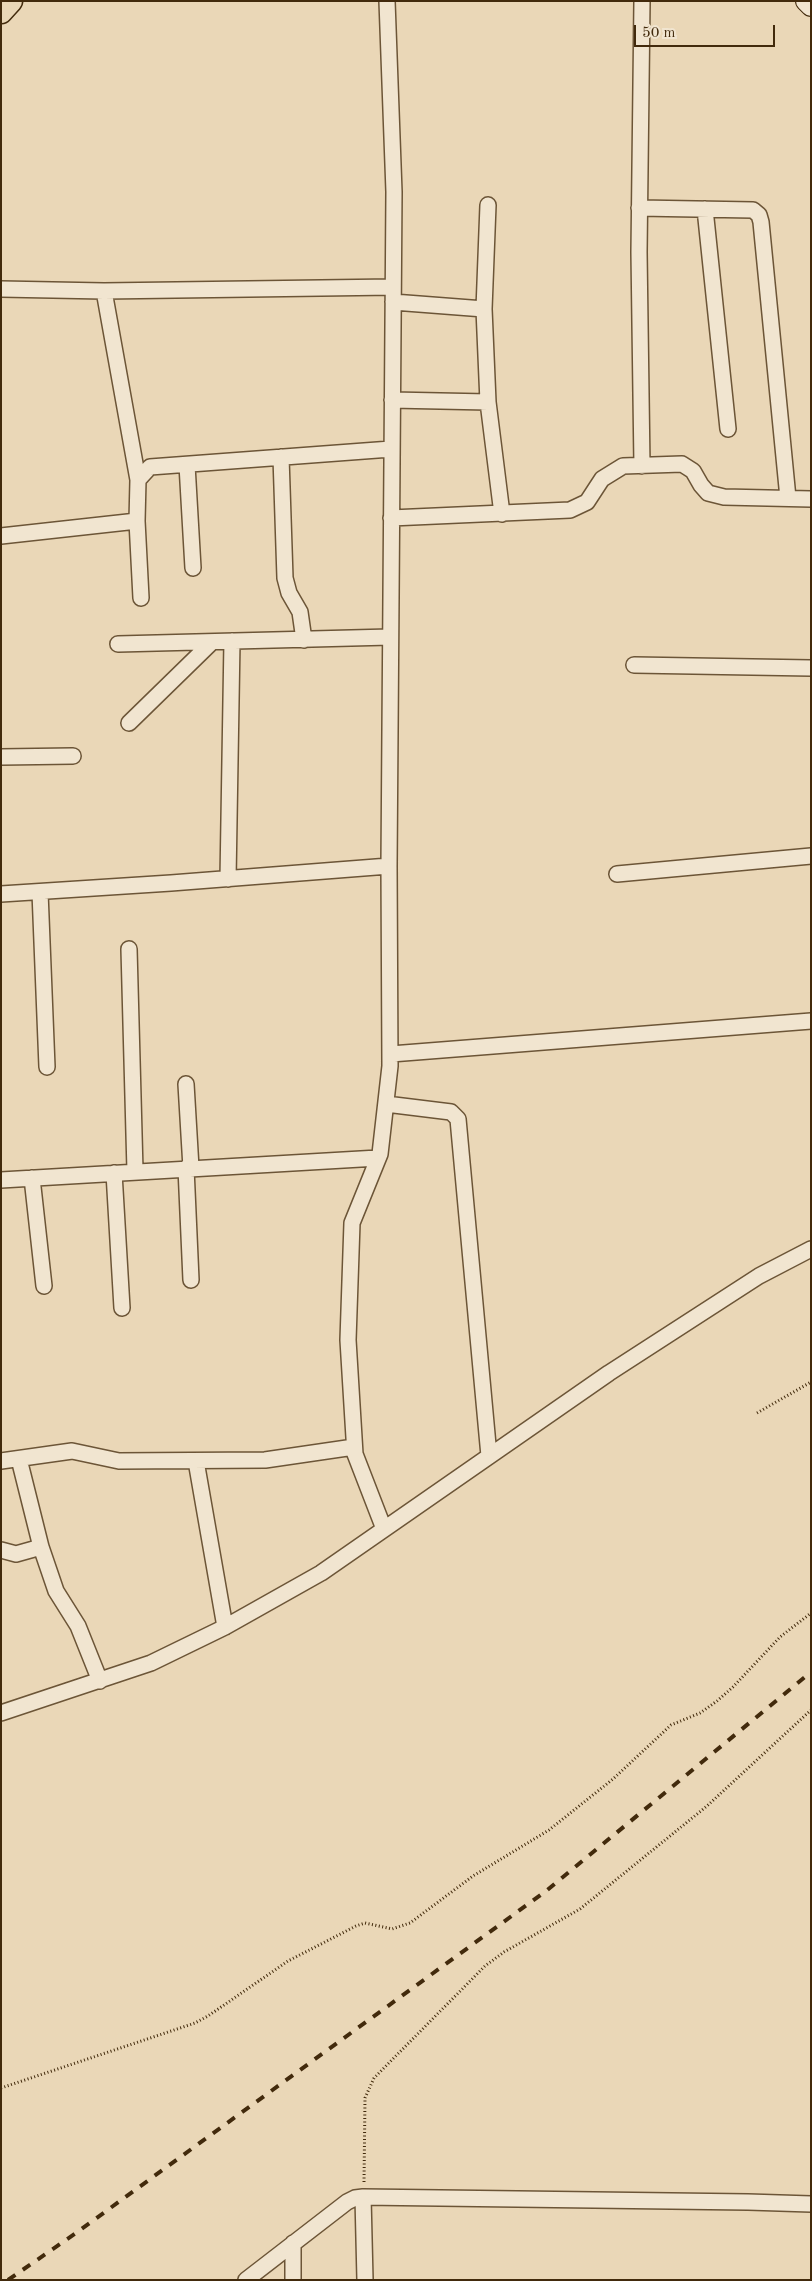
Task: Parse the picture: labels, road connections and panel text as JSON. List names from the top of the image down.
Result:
{
  "scale_bar": "50 m"
}
